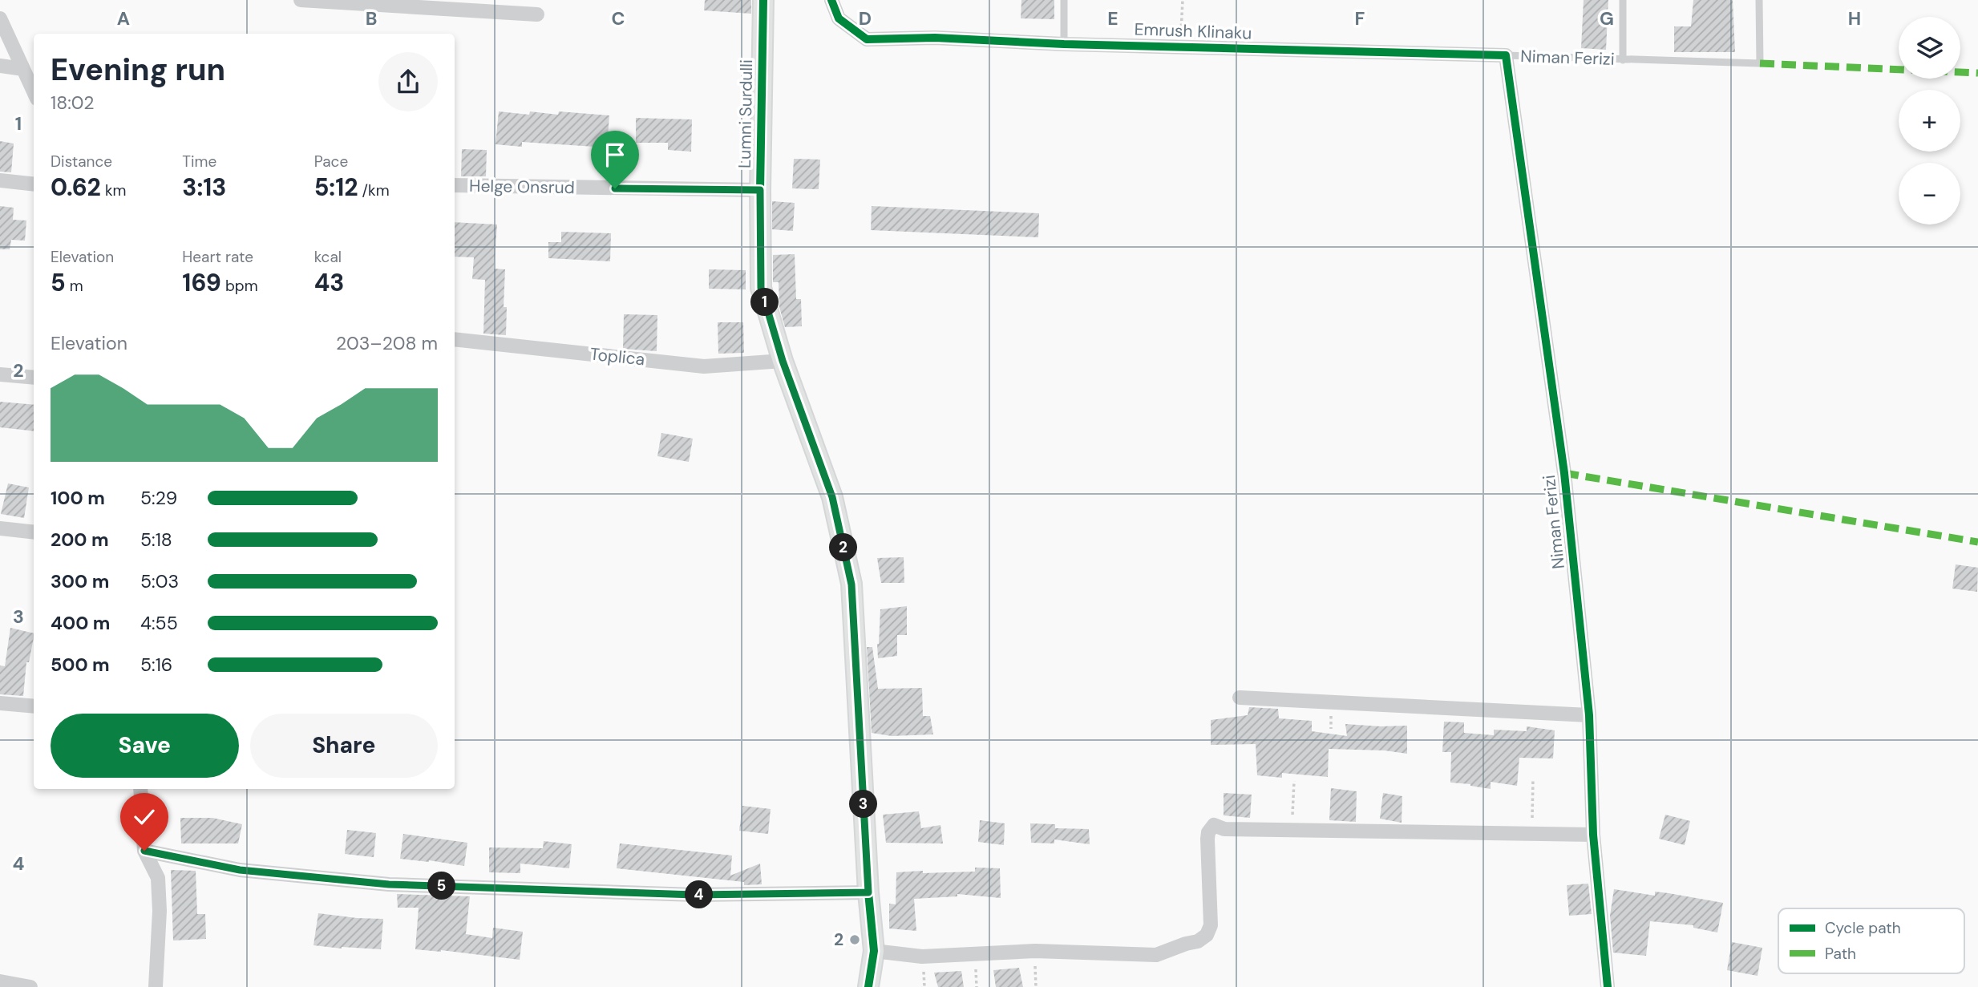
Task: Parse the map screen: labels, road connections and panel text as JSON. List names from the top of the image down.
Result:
{
  "streets": {
    "street": [
      "Emrush Klinaku",
      "Niman Ferizi",
      "Lumni Surdulli",
      "Helge Onsrud",
      "Toplica"
    ]
  },
  "crossings": [
    ["Emrush Klinaku", "Niman Ferizi"],
    ["Lumni Surdulli", "Helge Onsrud"],
    ["Lumni Surdulli", "Toplica"]
  ],
  "places": ["2"],
  "legend": ["Cycle path", "Path"],
  "page": {
    "map_buttons": ["+", "−"],
    "heading": ["Evening run", "18:02"],
    "stats": [
      ["Distance", "0.62 km"],
      ["Time", "3:13"],
      ["Pace", "5:12 /km"],
      ["Elevation", "5 m"],
      ["Heart rate", "169 bpm"],
      ["kcal", "43"]
    ],
    "pins": [
      "1",
      "2",
      "3",
      "5",
      "4"
    ],
    "chart": ["Elevation", "203–208 m"],
    "list": [
      {
        "name": "100 m",
        "note": "5:29"
      },
      {
        "name": "200 m",
        "note": "5:18"
      },
      {
        "name": "300 m",
        "note": "5:03"
      },
      {
        "name": "400 m",
        "note": "4:55"
      },
      {
        "name": "500 m",
        "note": "5:16"
      }
    ],
    "buttons": ["Save", "Share"]
  },
  "grid": {
    "columns": [
      "A",
      "B",
      "C",
      "D",
      "E",
      "F",
      "G",
      "H"
    ],
    "rows": [
      "1",
      "2",
      "3",
      "4"
    ]
  }
}
